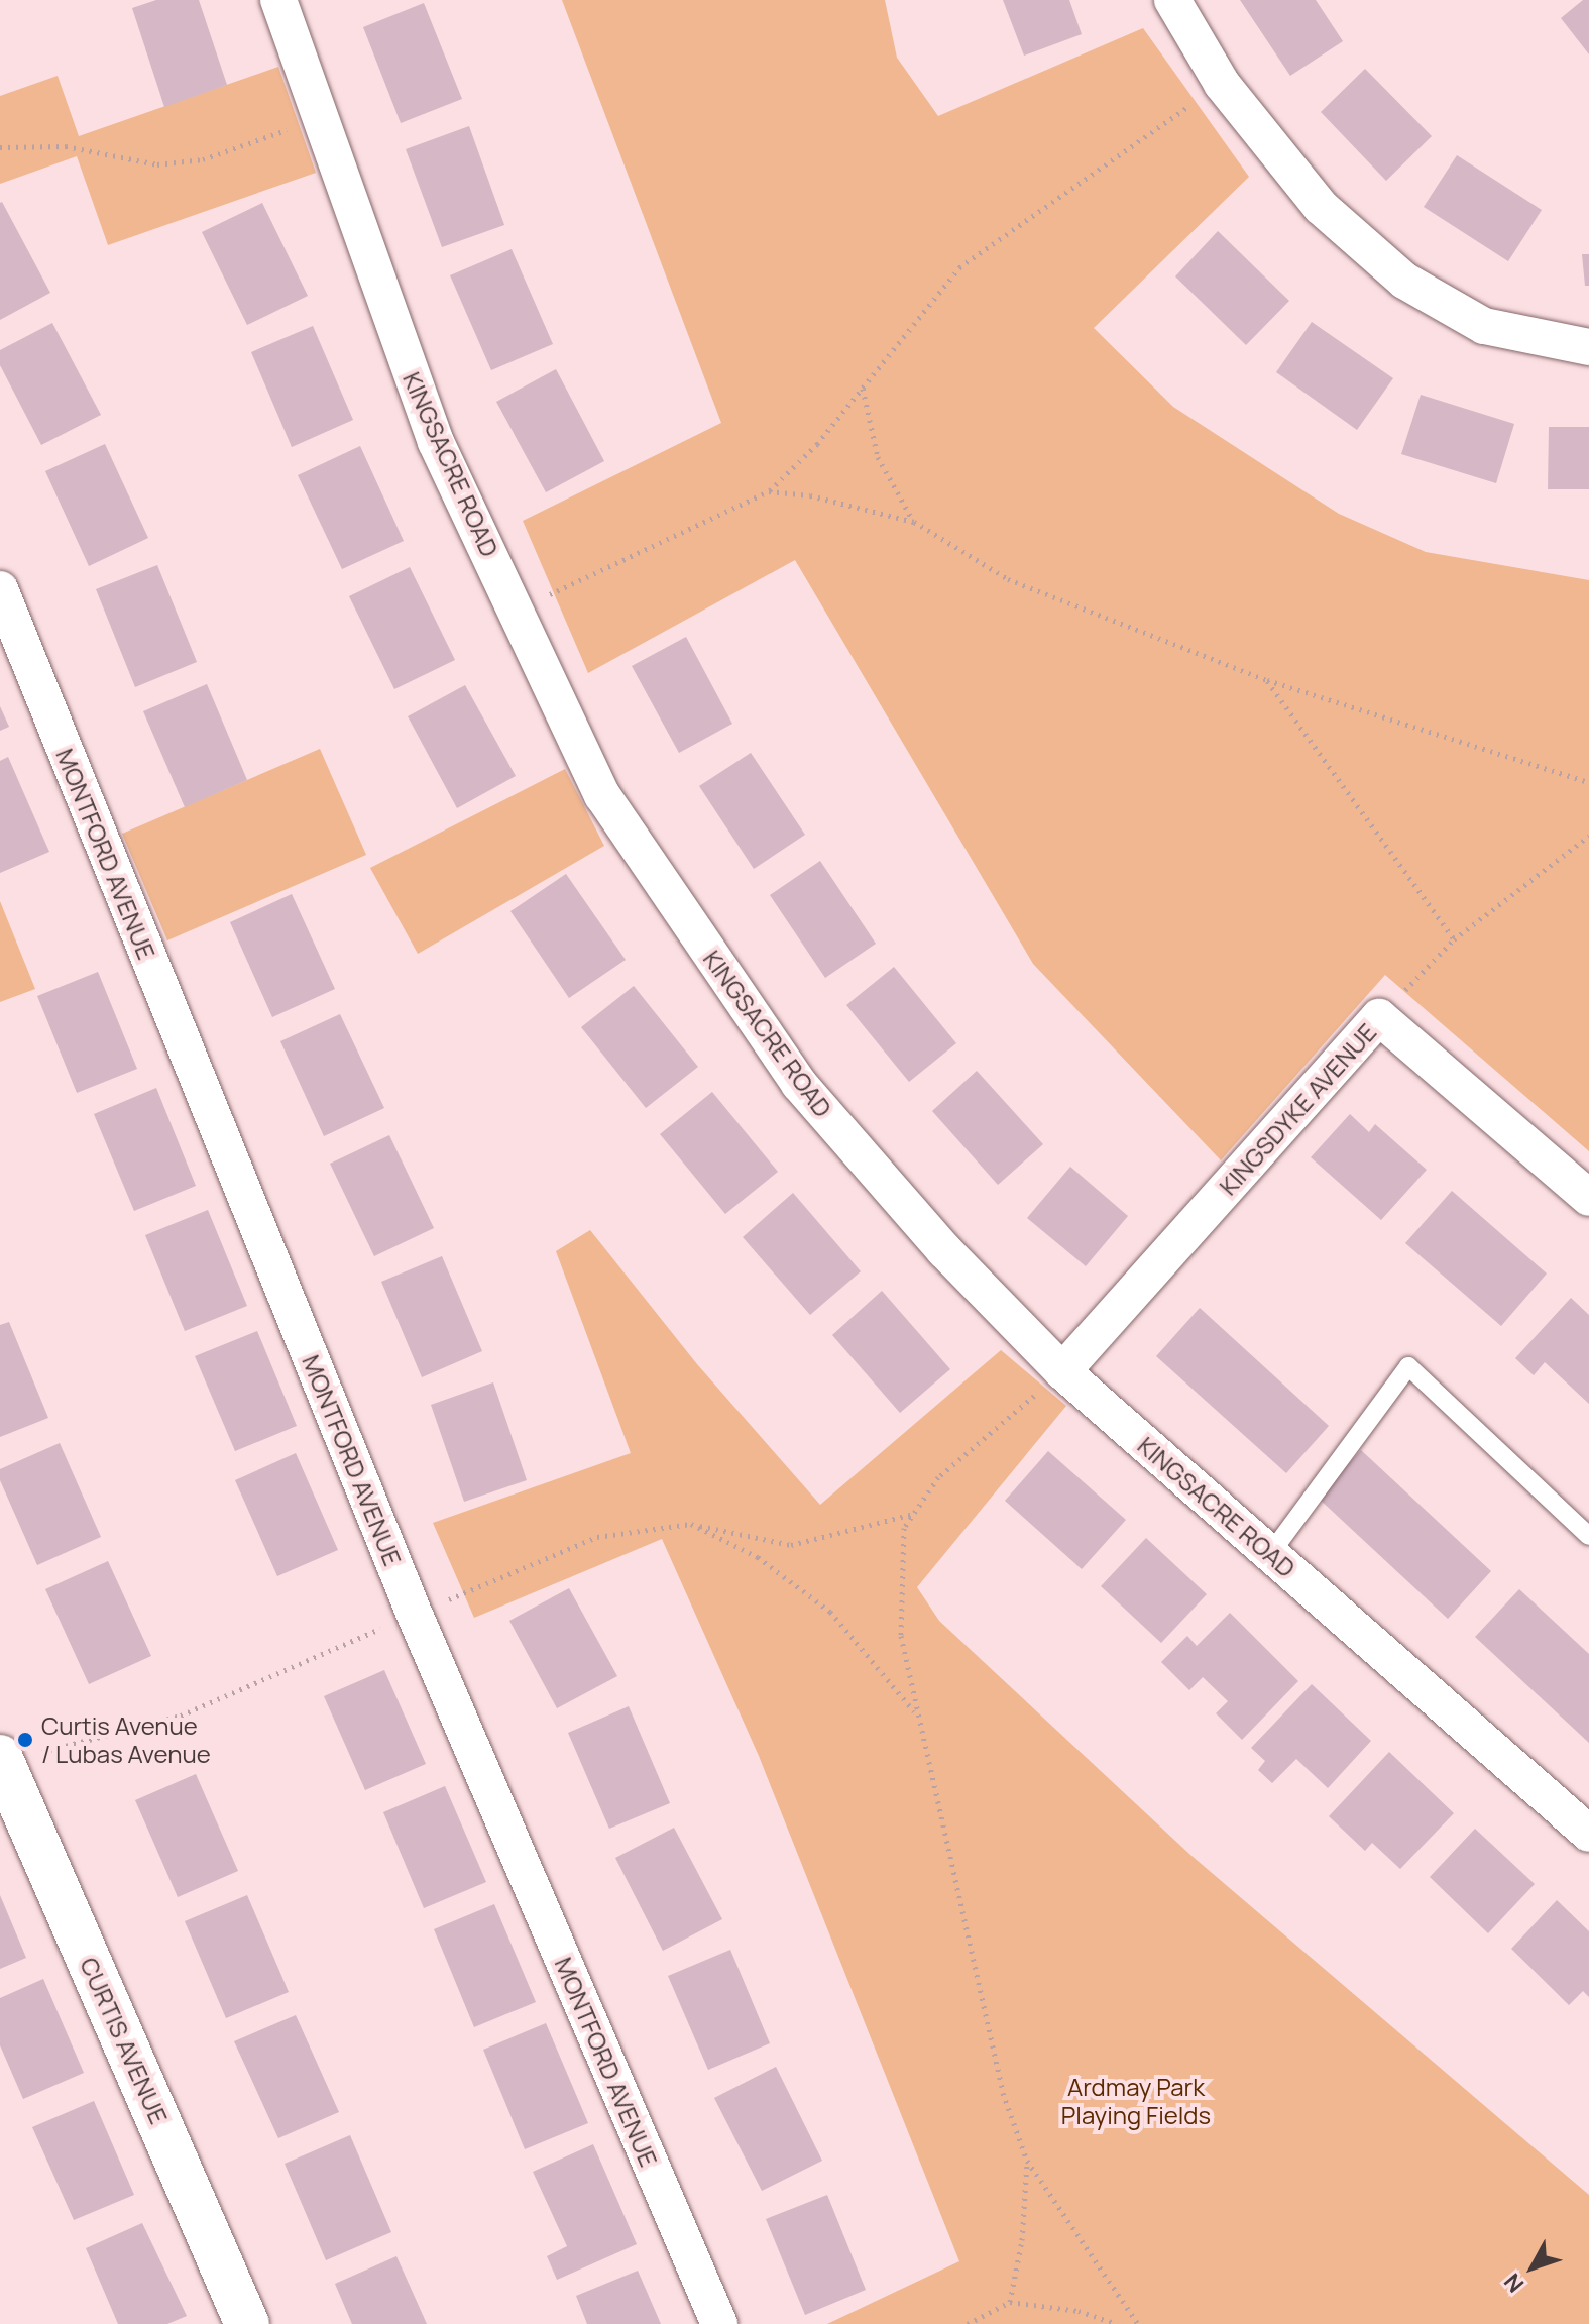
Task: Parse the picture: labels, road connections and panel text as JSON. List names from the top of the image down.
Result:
{
  "streets": {
    "street": [
      "KINGSACRE ROAD",
      "MONTFORD AVENUE",
      "KINGSDYKE AVENUE",
      "CURTIS AVENUE"
    ]
  },
  "crossings": [
    ["KINGSACRE ROAD", "KINGSDYKE AVENUE"]
  ],
  "parks": ["Ardmay Park Playing Fields"],
  "places": ["Curtis Avenue / Lubas Avenue"],
  "north": "bottom left"
}
